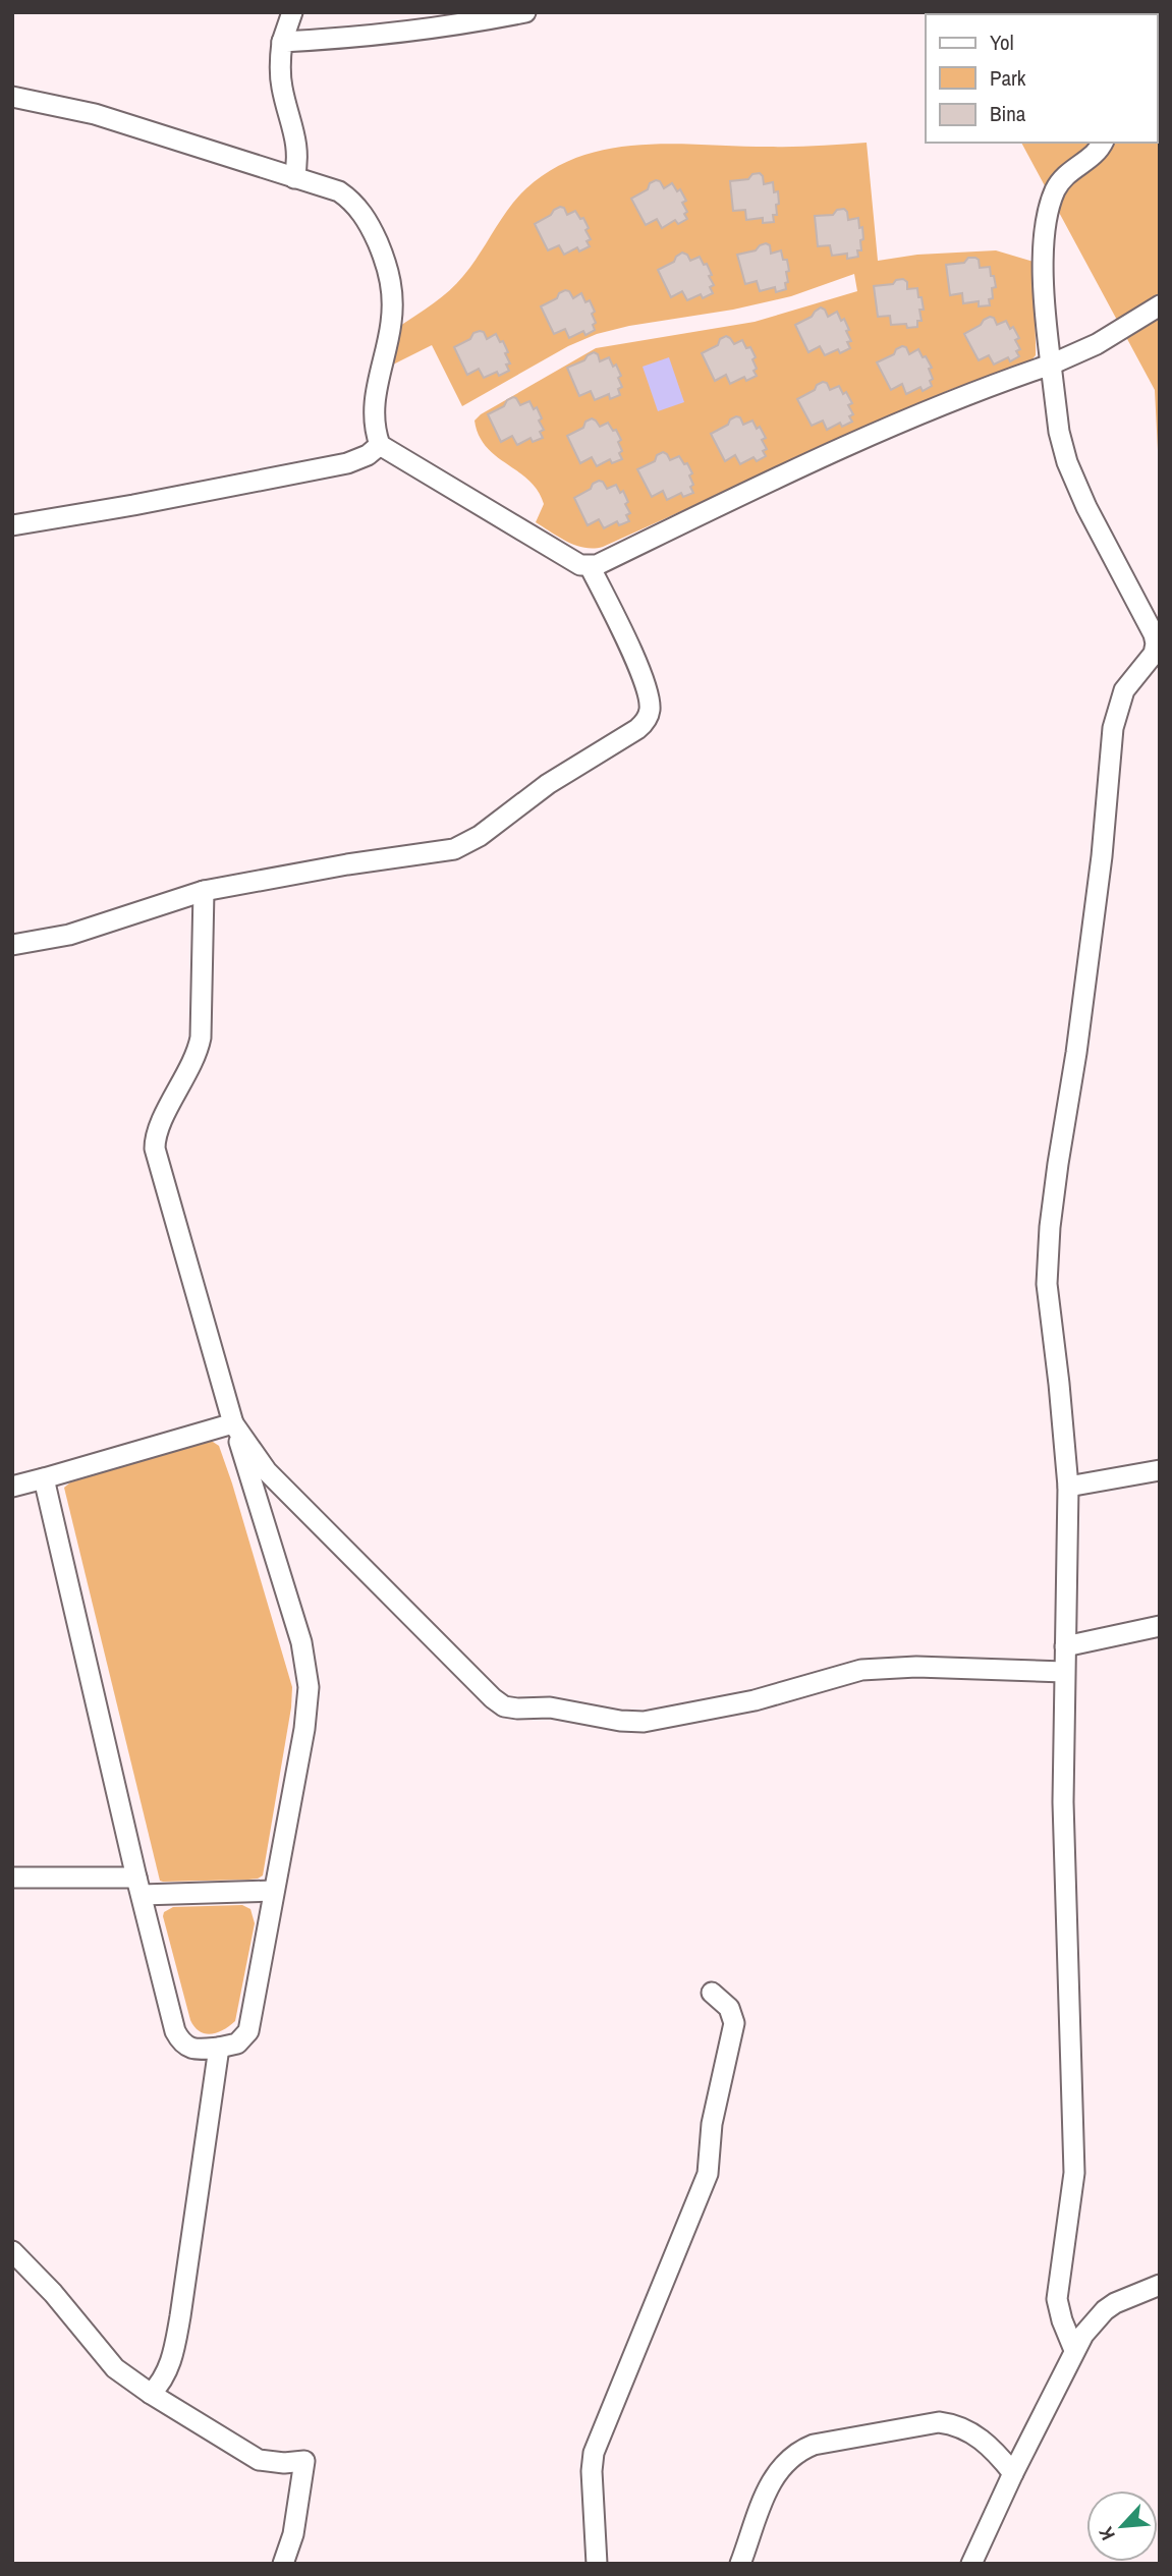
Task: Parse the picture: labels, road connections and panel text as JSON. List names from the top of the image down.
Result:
{
  "legend": ["Yol", "Park", "Bina"],
  "north": "bottom left"
}
